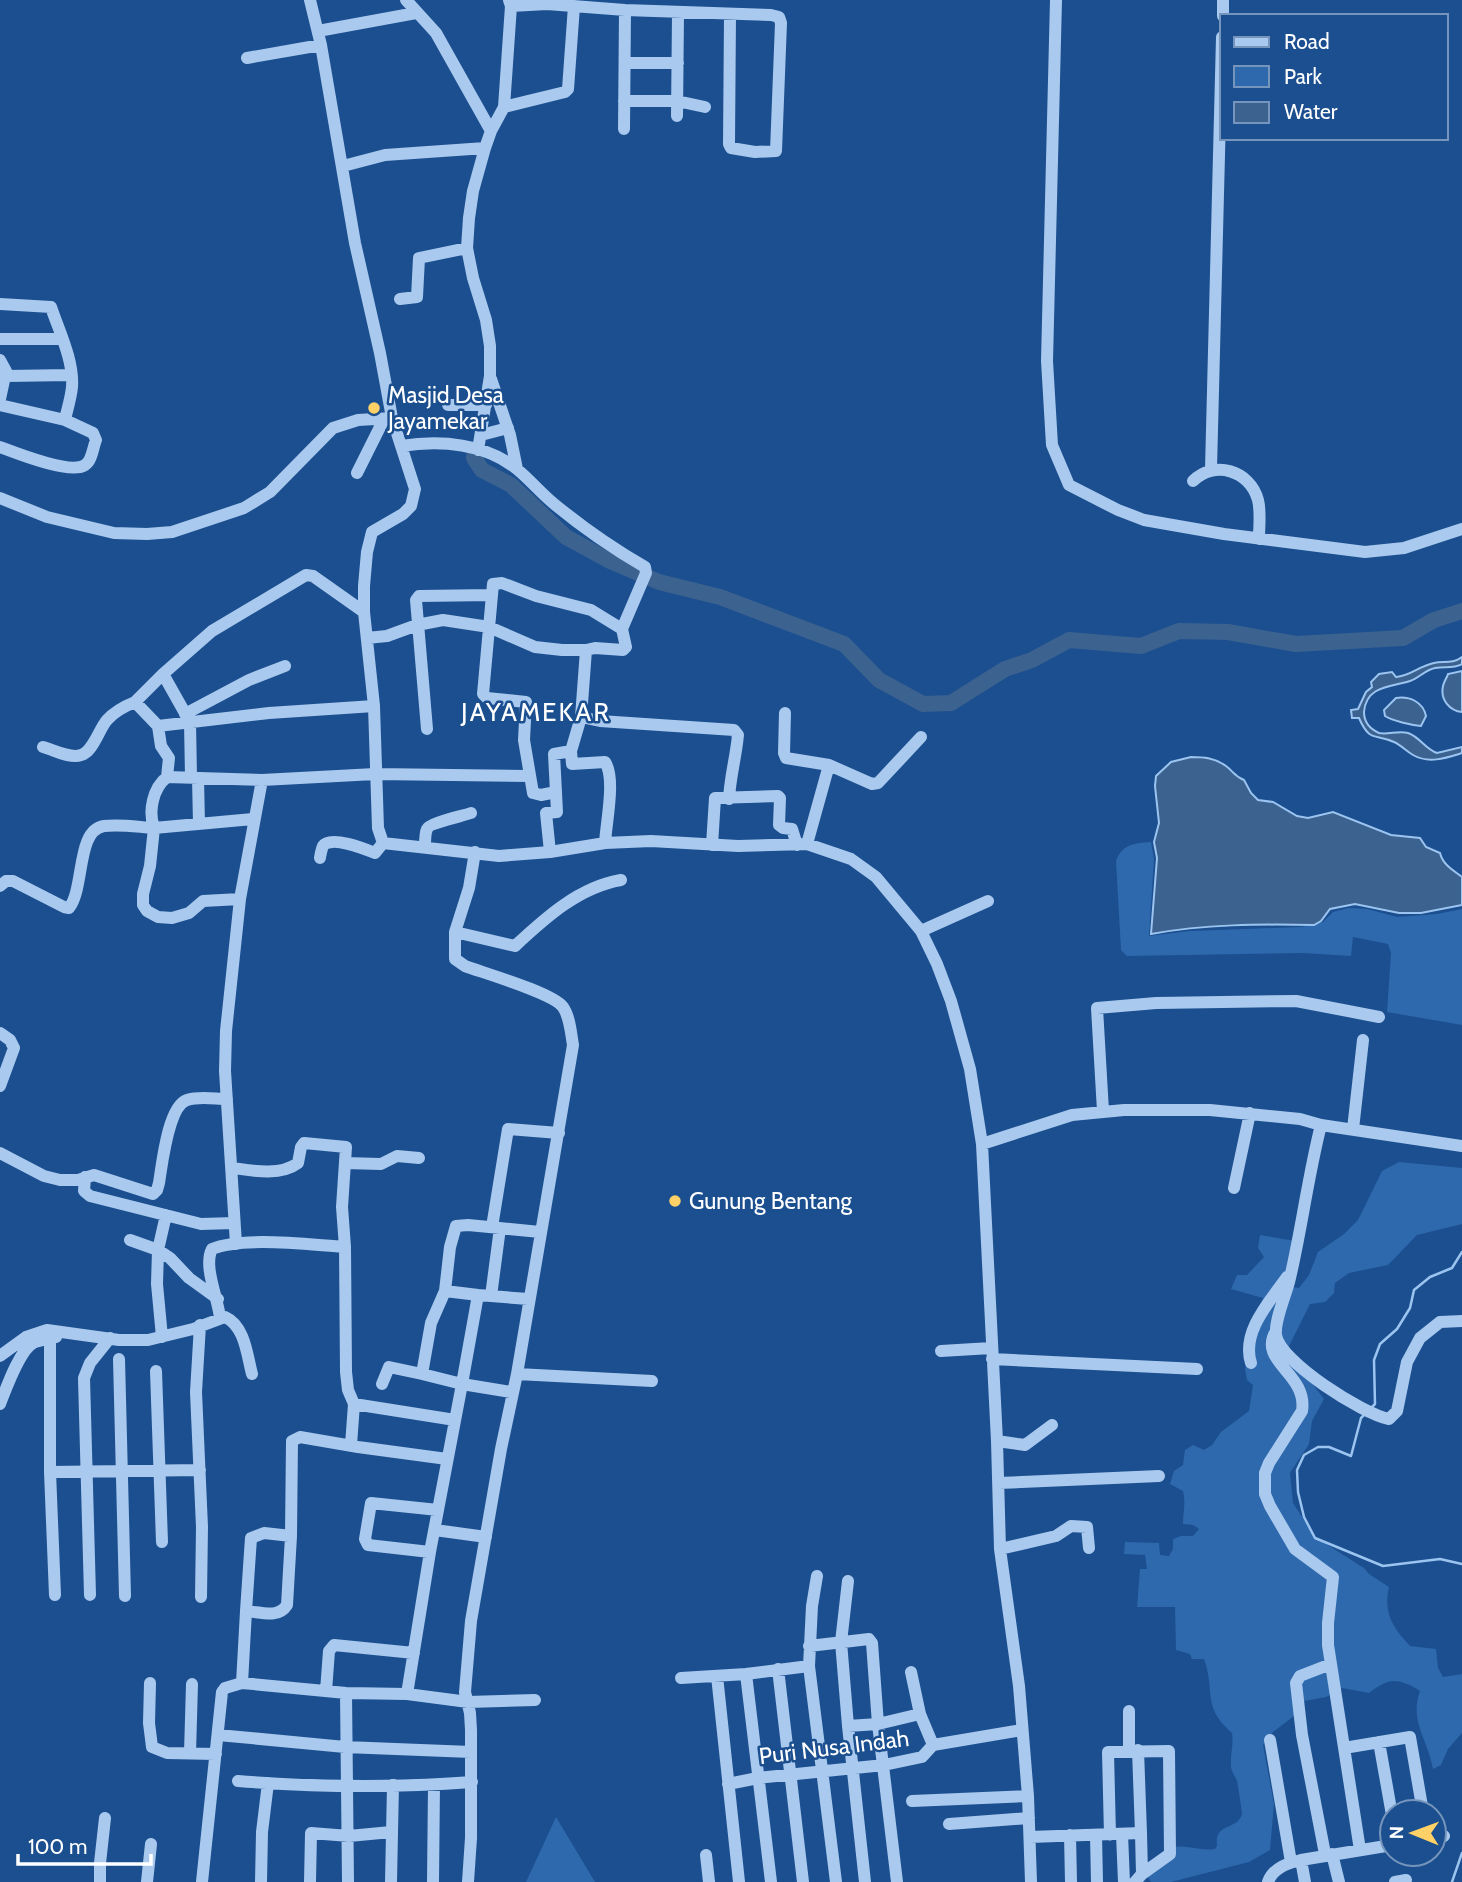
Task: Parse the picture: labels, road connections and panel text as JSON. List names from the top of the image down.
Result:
{
  "streets": {
    "street": ["Puri Nusa Indah"]
  },
  "districts": ["JAYAMEKAR"],
  "places": ["Masjid Desa Jayamekar", "Gunung Bentang"],
  "legend": ["Road", "Park", "Water"],
  "scale_bar": "100 m",
  "north": "left"
}
